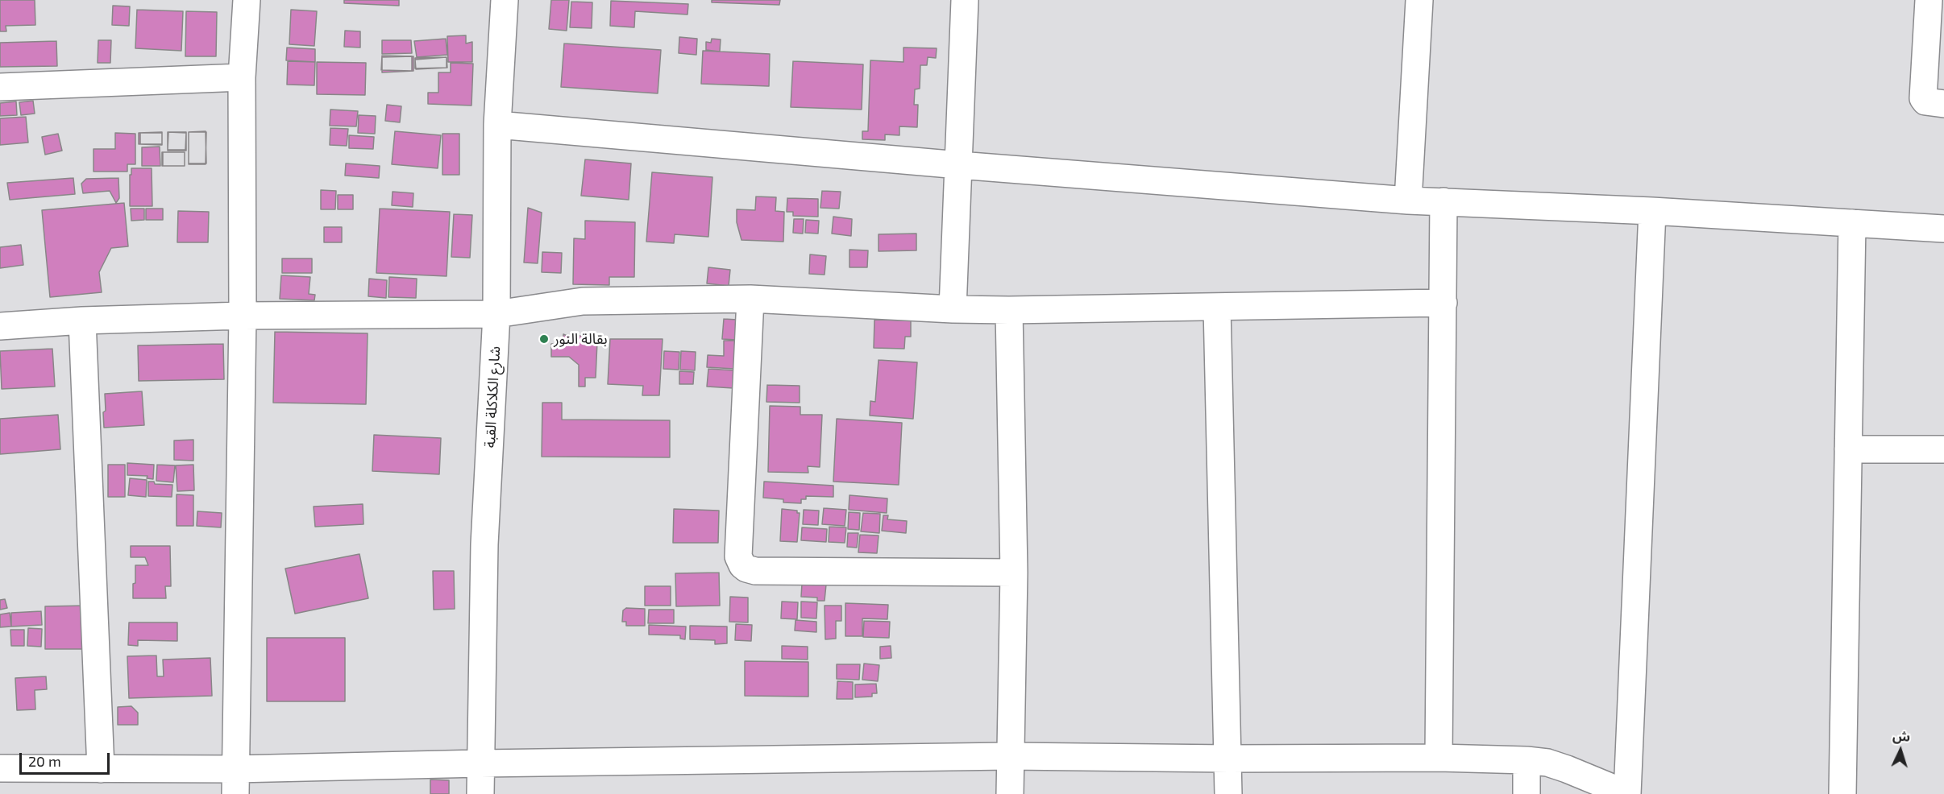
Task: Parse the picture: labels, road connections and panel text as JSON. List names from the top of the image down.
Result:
{
  "streets": {
    "street": ["شارع الكلاكلة القبة"]
  },
  "places": ["بقالة النور"],
  "scale_bar": "20 m",
  "north": "top"
}
